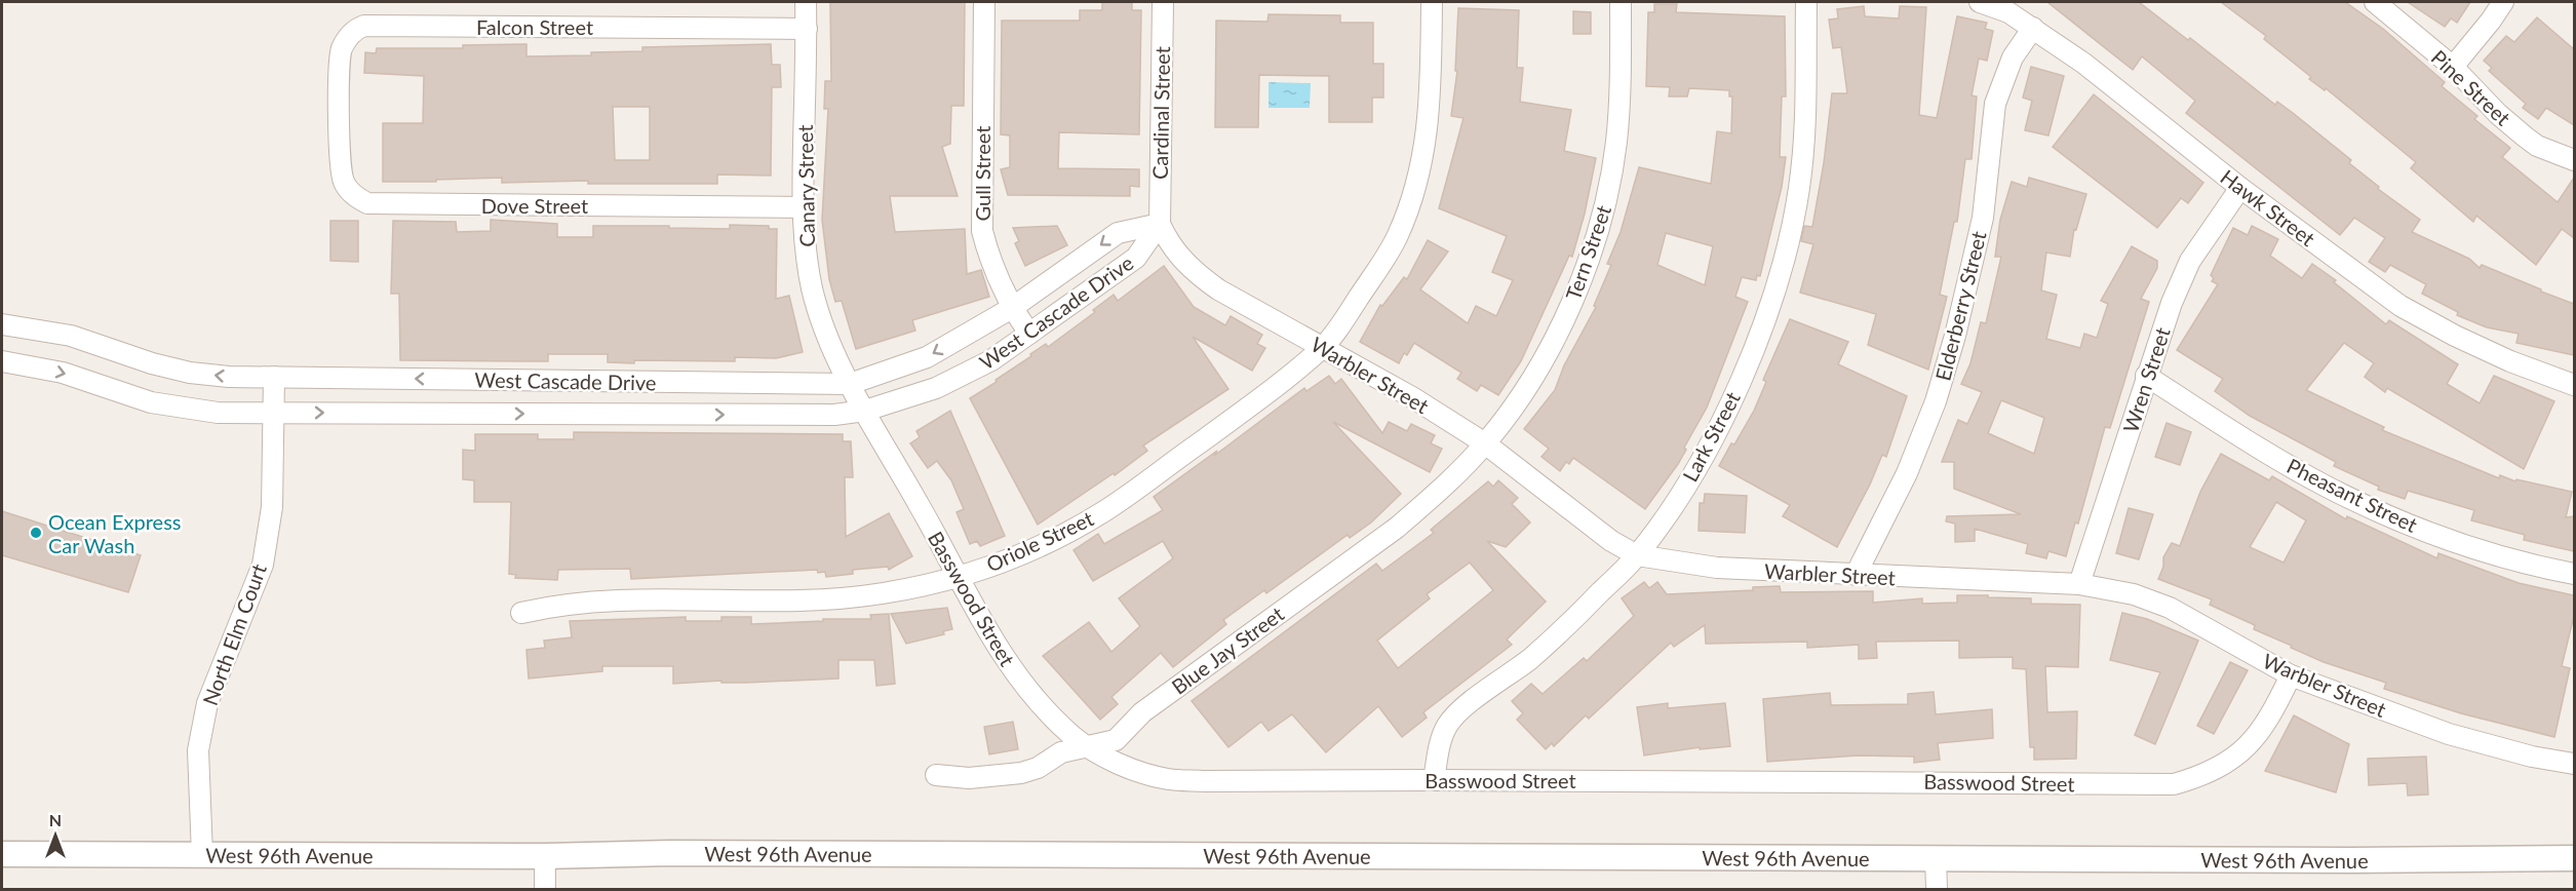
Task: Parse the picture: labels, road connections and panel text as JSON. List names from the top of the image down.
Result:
{
  "streets": {
    "street": [
      "Falcon Street",
      "Pine Street",
      "Cardinal Street",
      "Gull Street",
      "Canary Street",
      "Dove Street",
      "Hawk Street",
      "Tern Street",
      "Elderberry Street",
      "West Cascade Drive",
      "Warbler Street",
      "Wren Street",
      "Lark Street",
      "Pheasant Street",
      "Oriole Street",
      "Basswood Street",
      "North Elm Court",
      "Blue Jay Street",
      "West 96th Avenue"
    ]
  },
  "crossings": [
    ["Falcon Street", "Canary Street"],
    ["Falcon Street", "Dove Street"],
    ["Cardinal Street", "West Cascade Drive"],
    ["Cardinal Street", "Warbler Street"],
    ["Gull Street", "West Cascade Drive"],
    ["Canary Street", "Dove Street"],
    ["Canary Street", "West Cascade Drive"],
    ["Canary Street", "Basswood Street"],
    ["Hawk Street", "Elderberry Street"],
    ["Hawk Street", "Wren Street"],
    ["Tern Street", "Warbler Street"],
    ["Tern Street", "Blue Jay Street"],
    ["Elderberry Street", "Warbler Street"],
    ["West Cascade Drive", "Warbler Street"],
    ["West Cascade Drive", "Basswood Street"],
    ["West Cascade Drive", "North Elm Court"],
    ["Warbler Street", "Wren Street"],
    ["Warbler Street", "Lark Street"],
    ["Warbler Street", "Oriole Street"],
    ["Warbler Street", "Basswood Street"],
    ["Warbler Street", "Blue Jay Street"],
    ["Wren Street", "Pheasant Street"],
    ["Lark Street", "Basswood Street"],
    ["Oriole Street", "Basswood Street"],
    ["Basswood Street", "Blue Jay Street"],
    ["North Elm Court", "West 96th Avenue"]
  ],
  "places": ["Ocean Express Car Wash"],
  "north": "top"
}
